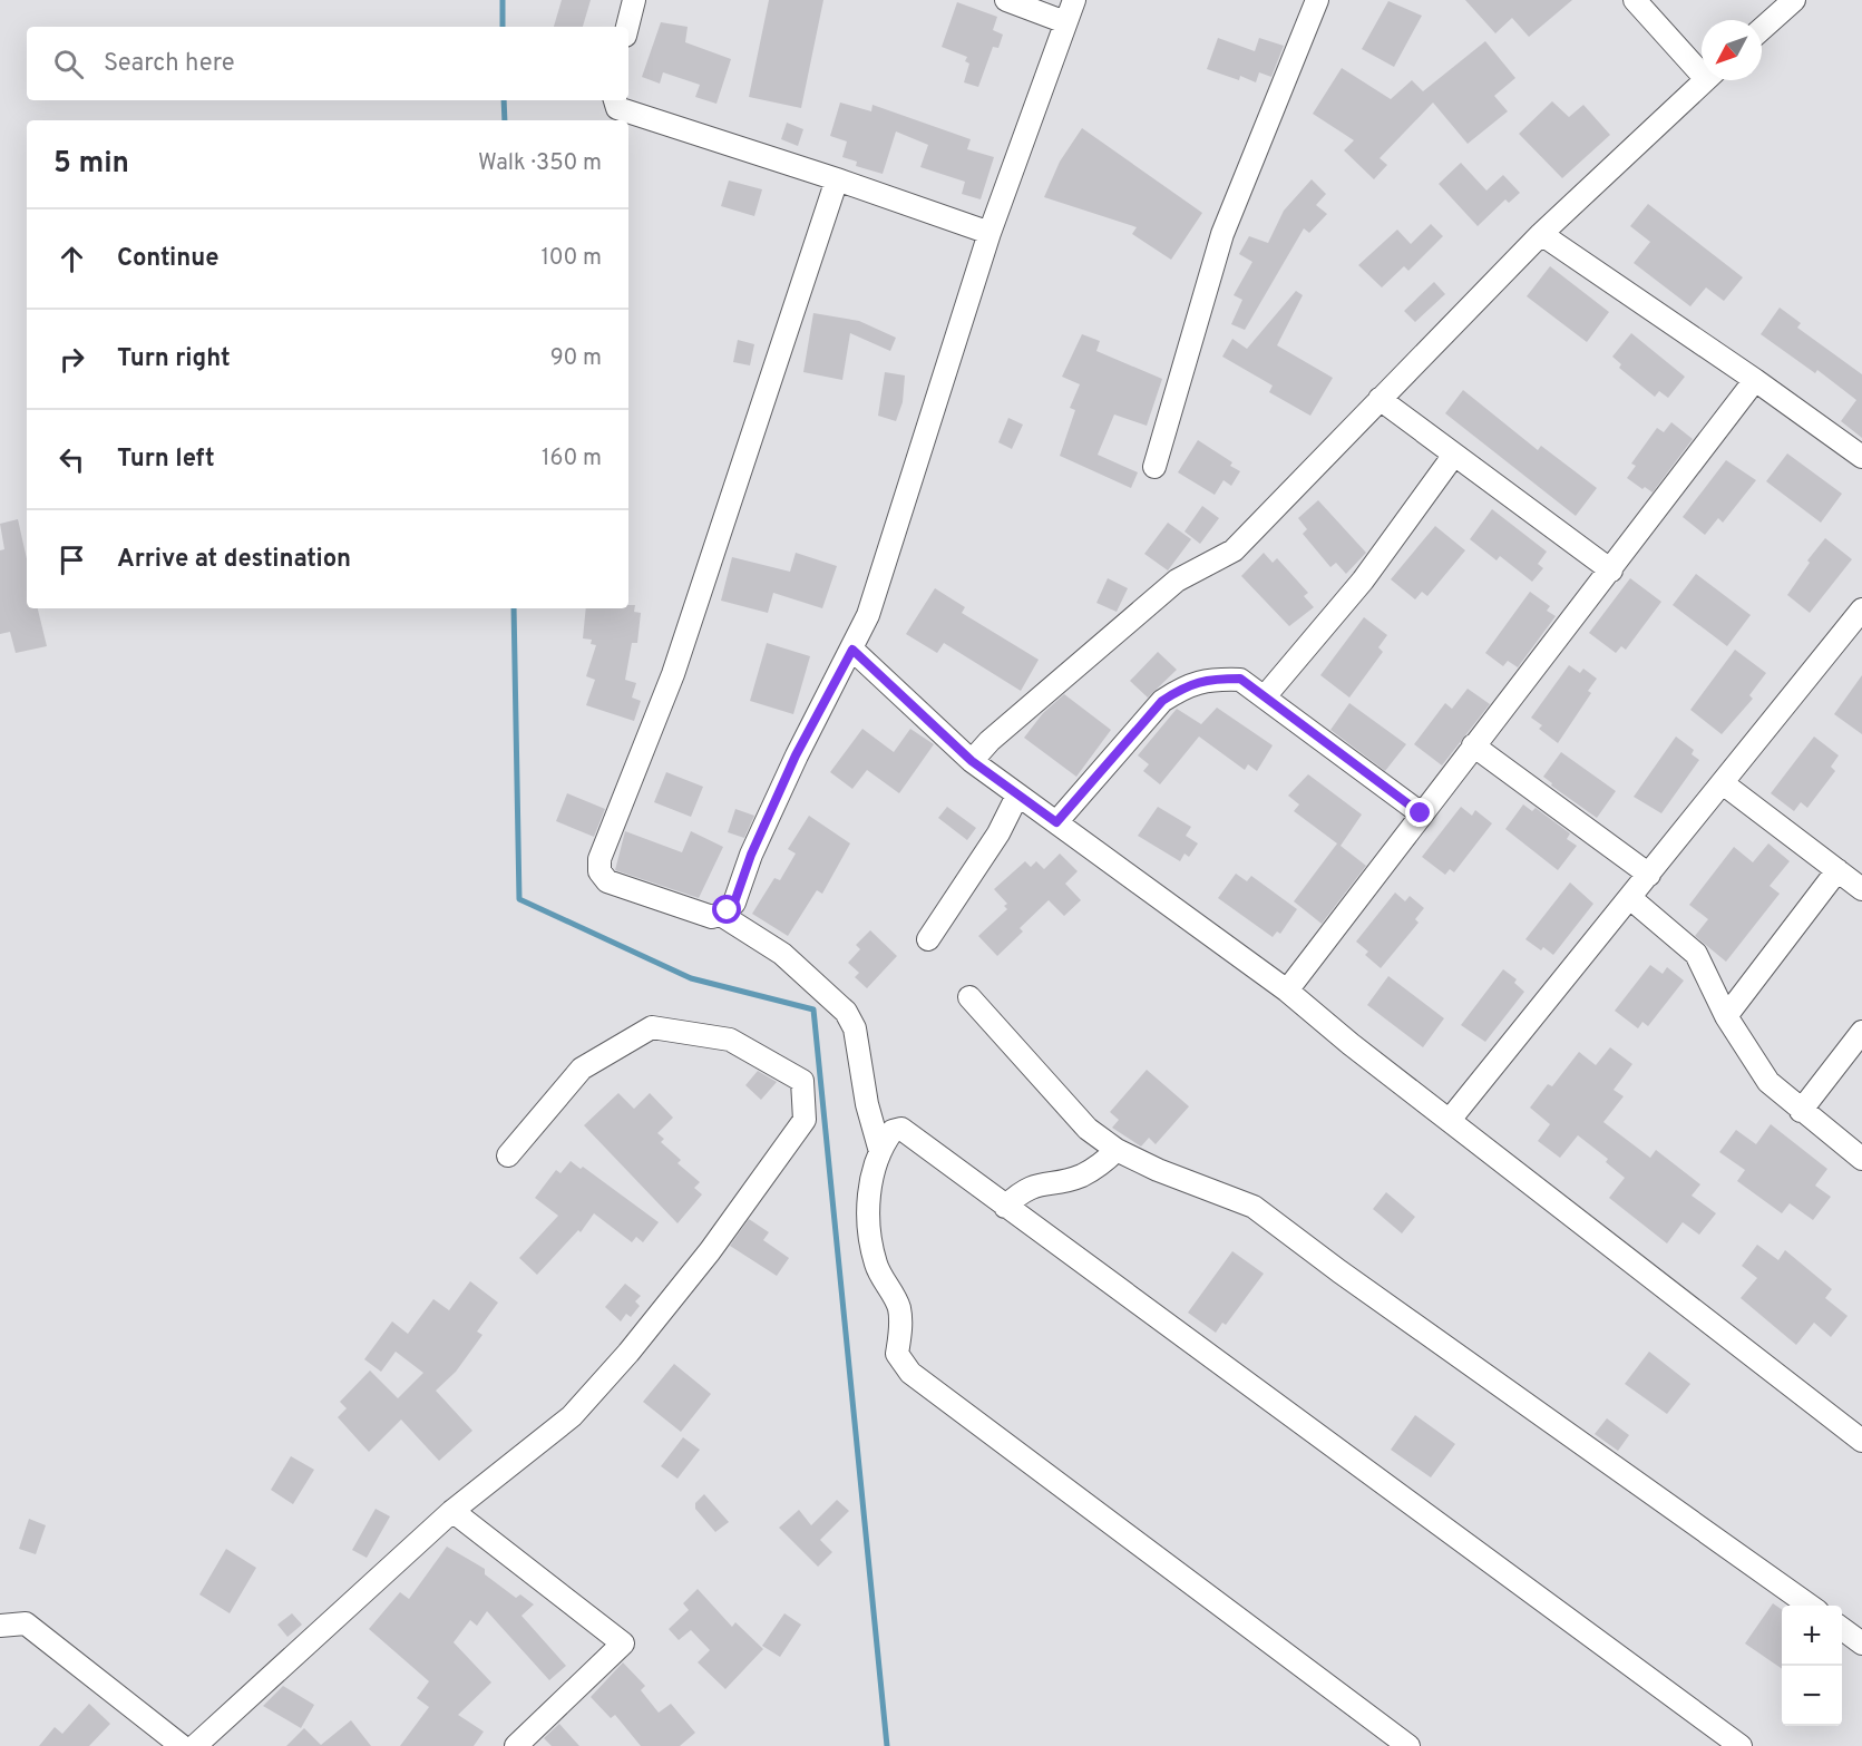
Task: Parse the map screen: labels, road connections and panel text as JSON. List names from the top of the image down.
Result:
{
  "north": "bottom left",
  "page": {
    "search": "Search here",
    "heading": ["5 min", "Walk · 350 m"],
    "list": [
      ["Continue", "100 m"],
      ["Turn right", "90 m"],
      ["Turn left", "160 m"],
      "Arrive at destination"
    ],
    "map_buttons": ["+", "−"]
  }
}
